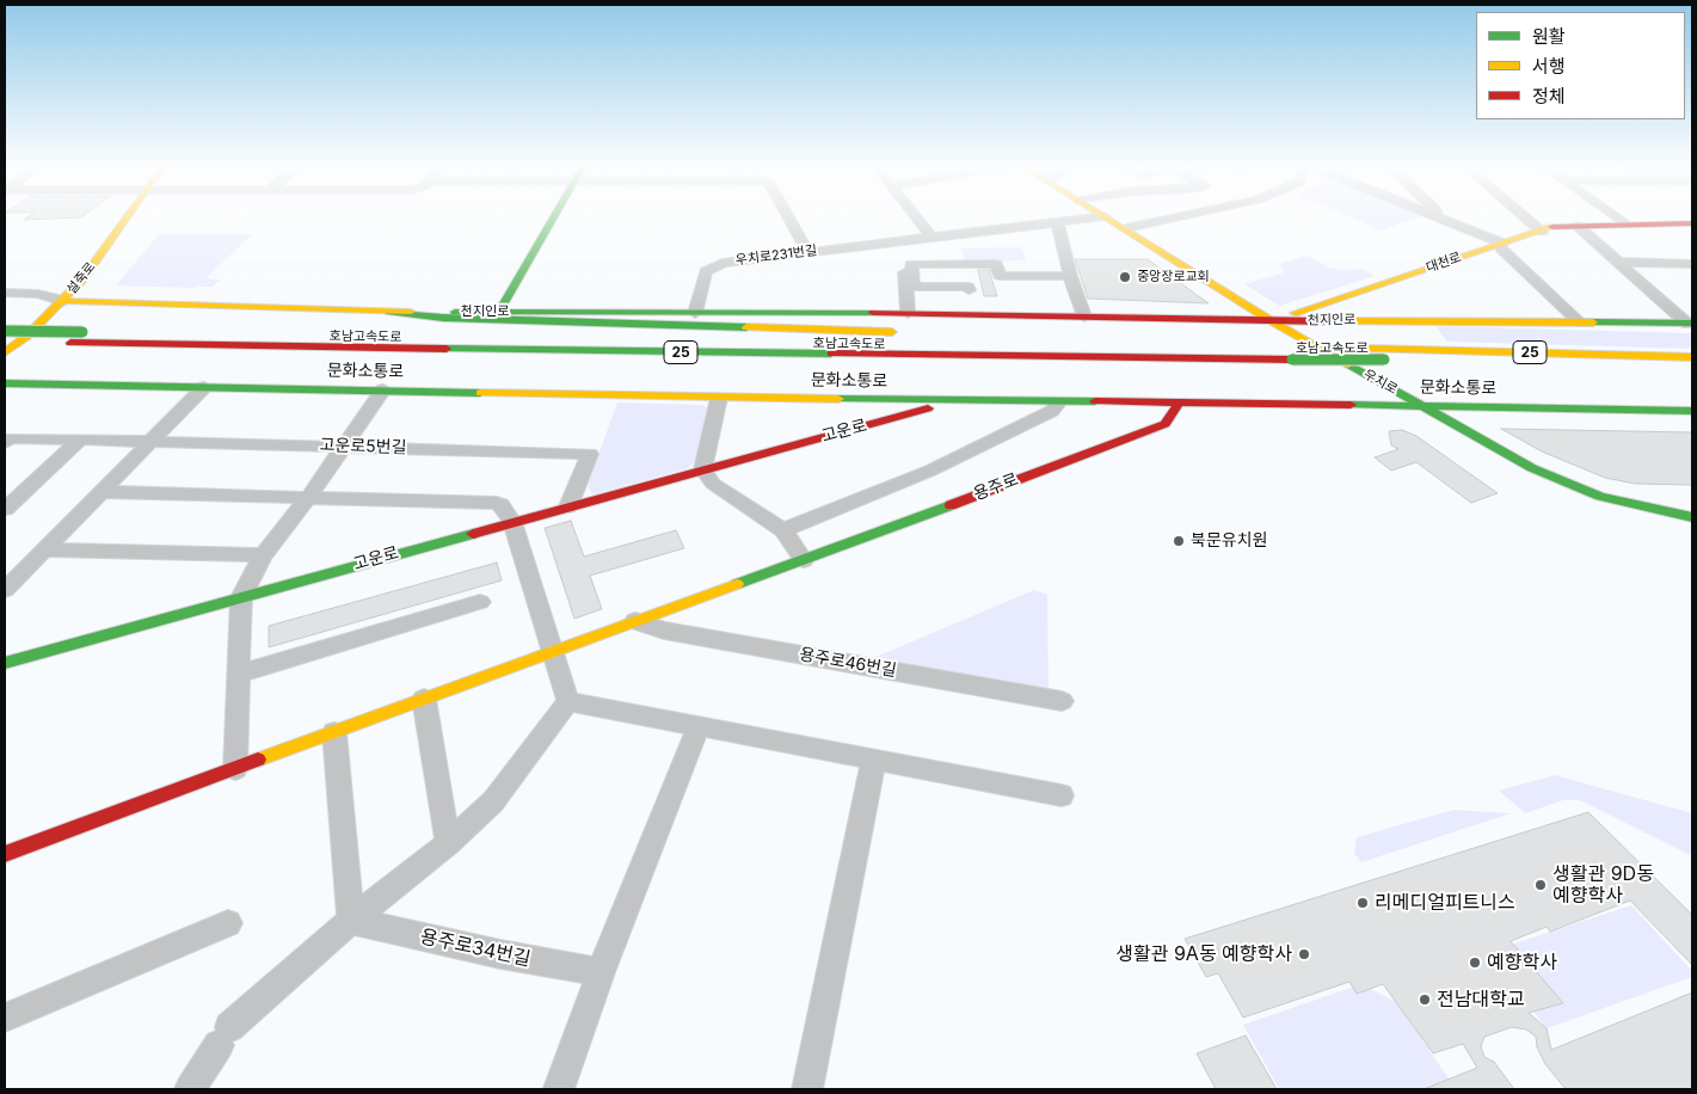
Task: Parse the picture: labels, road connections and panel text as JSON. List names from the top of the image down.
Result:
{
  "streets": {
    "main road": [
      "대천로",
      "설죽로",
      "천지인로",
      "호남고속도로",
      "25",
      "문화소통로",
      "우치로",
      "고운로",
      "용주로"
    ],
    "street": [
      "우치로231번길",
      "고운로5번길",
      "용주로46번길",
      "용주로34번길"
    ]
  },
  "crossings": [
    ["우치로231번길", "천지인로"],
    ["우치로231번길", "우치로"],
    ["대천로", "천지인로"],
    ["대천로", "우치로"],
    ["설죽로", "천지인로"],
    ["천지인로", "우치로"],
    ["문화소통로", "우치로"],
    ["문화소통로", "고운로"],
    ["문화소통로", "용주로"],
    ["고운로", "고운로5번길"],
    ["용주로", "용주로46번길"]
  ],
  "places": [
    "중앙장로교회",
    "북문유치원",
    "생활관 9D동 예향학사",
    "리메디얼피트니스",
    "생활관 9A동 예향학사",
    "예향학사",
    "전남대학교"
  ],
  "legend": ["원활", "서행", "정체"]
}
